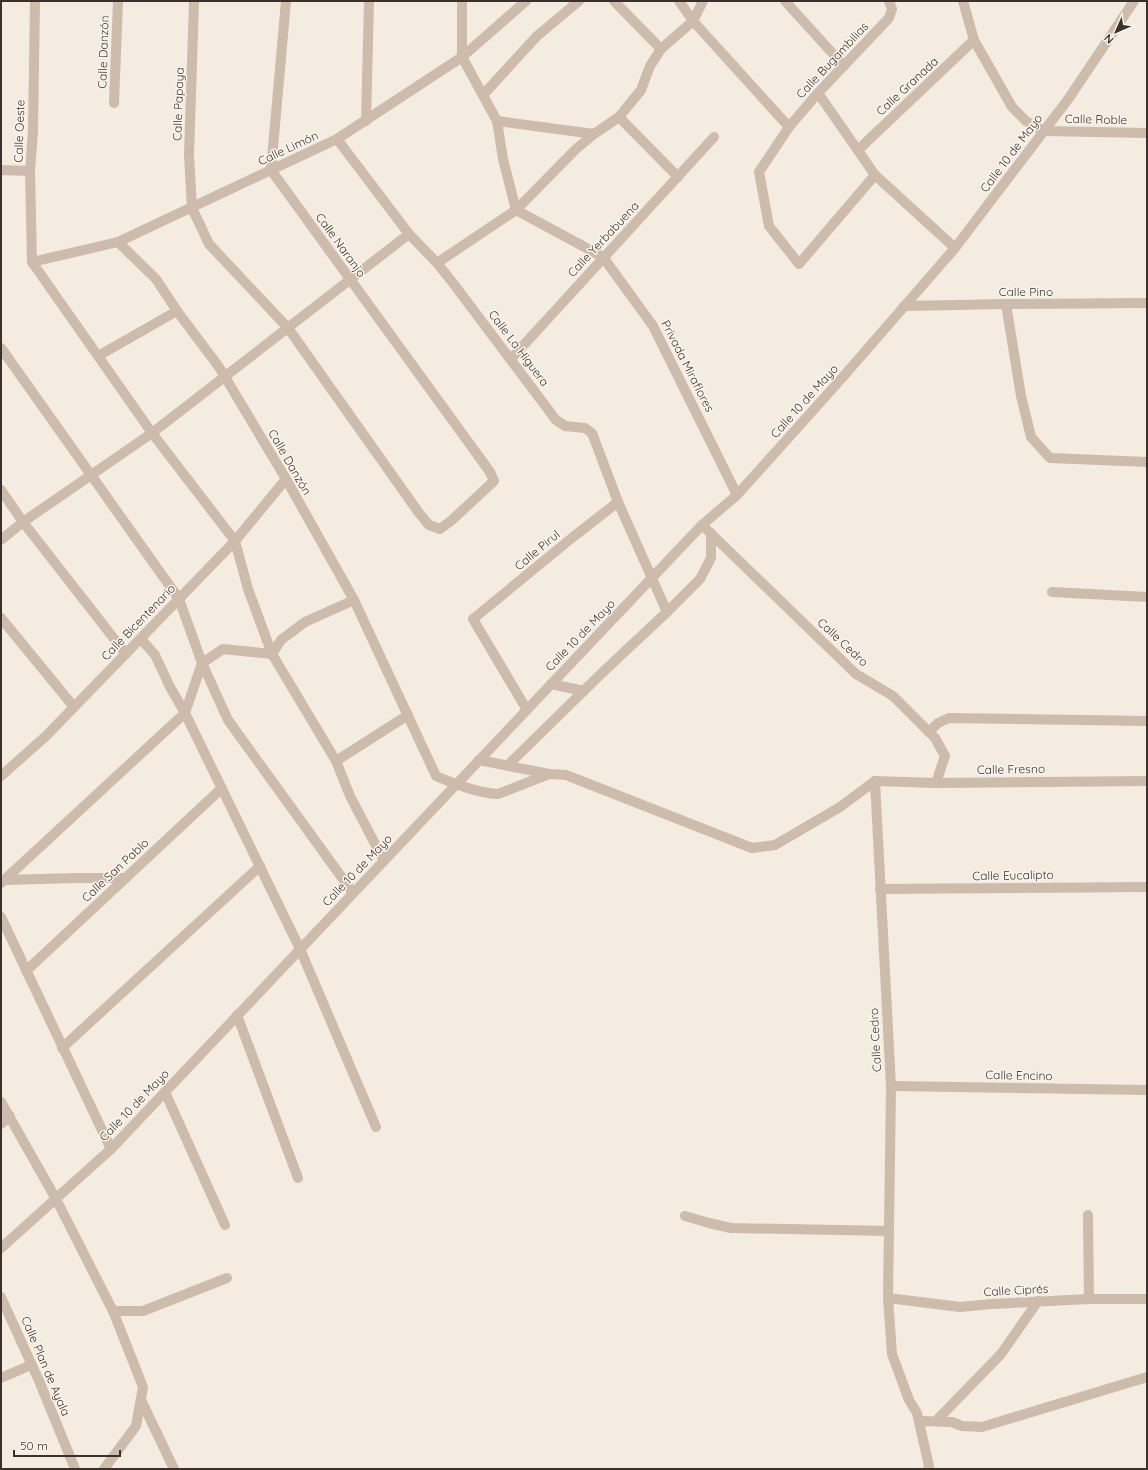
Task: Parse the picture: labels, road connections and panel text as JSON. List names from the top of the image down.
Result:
{
  "streets": {
    "street": [
      "Calle Danzón",
      "Calle Bugambilias",
      "Calle Granada",
      "Calle Papaya",
      "Calle Roble",
      "Calle Oeste",
      "Calle Limón",
      "Calle 10 de Mayo",
      "Calle Yerbabuena",
      "Calle Naranjo",
      "Calle Pino",
      "Calle La Higuera",
      "Privada Miraflores",
      "Calle Pirul",
      "Calle Bicentenario",
      "Calle Cedro",
      "Calle Fresno",
      "Calle San Pablo",
      "Calle Eucalipto",
      "Calle Encino",
      "Calle Ciprés",
      "Calle Plan de Ayala"
    ]
  },
  "crossings": [
    ["Calle Danzón", "Calle Limón"],
    ["Calle Danzón", "Calle 10 de Mayo"],
    ["Calle Danzón", "Calle Bicentenario"],
    ["Calle Papaya", "Calle Limón"],
    ["Calle Roble", "Calle 10 de Mayo"],
    ["Calle Oeste", "Calle Limón"],
    ["Calle Limón", "Calle Naranjo"],
    ["Calle Limón", "Calle La Higuera"],
    ["Calle 10 de Mayo", "Calle Pino"],
    ["Calle 10 de Mayo", "Calle La Higuera"],
    ["Calle 10 de Mayo", "Privada Miraflores"],
    ["Calle 10 de Mayo", "Calle Pirul"],
    ["Calle 10 de Mayo", "Calle Cedro"],
    ["Calle Yerbabuena", "Calle La Higuera"],
    ["Calle Yerbabuena", "Privada Miraflores"],
    ["Calle La Higuera", "Calle Pirul"],
    ["Calle Cedro", "Calle Fresno"],
    ["Calle Cedro", "Calle Eucalipto"],
    ["Calle Cedro", "Calle Encino"],
    ["Calle Cedro", "Calle Ciprés"]
  ],
  "scale_bar": "50 m",
  "north": "bottom left"
}
